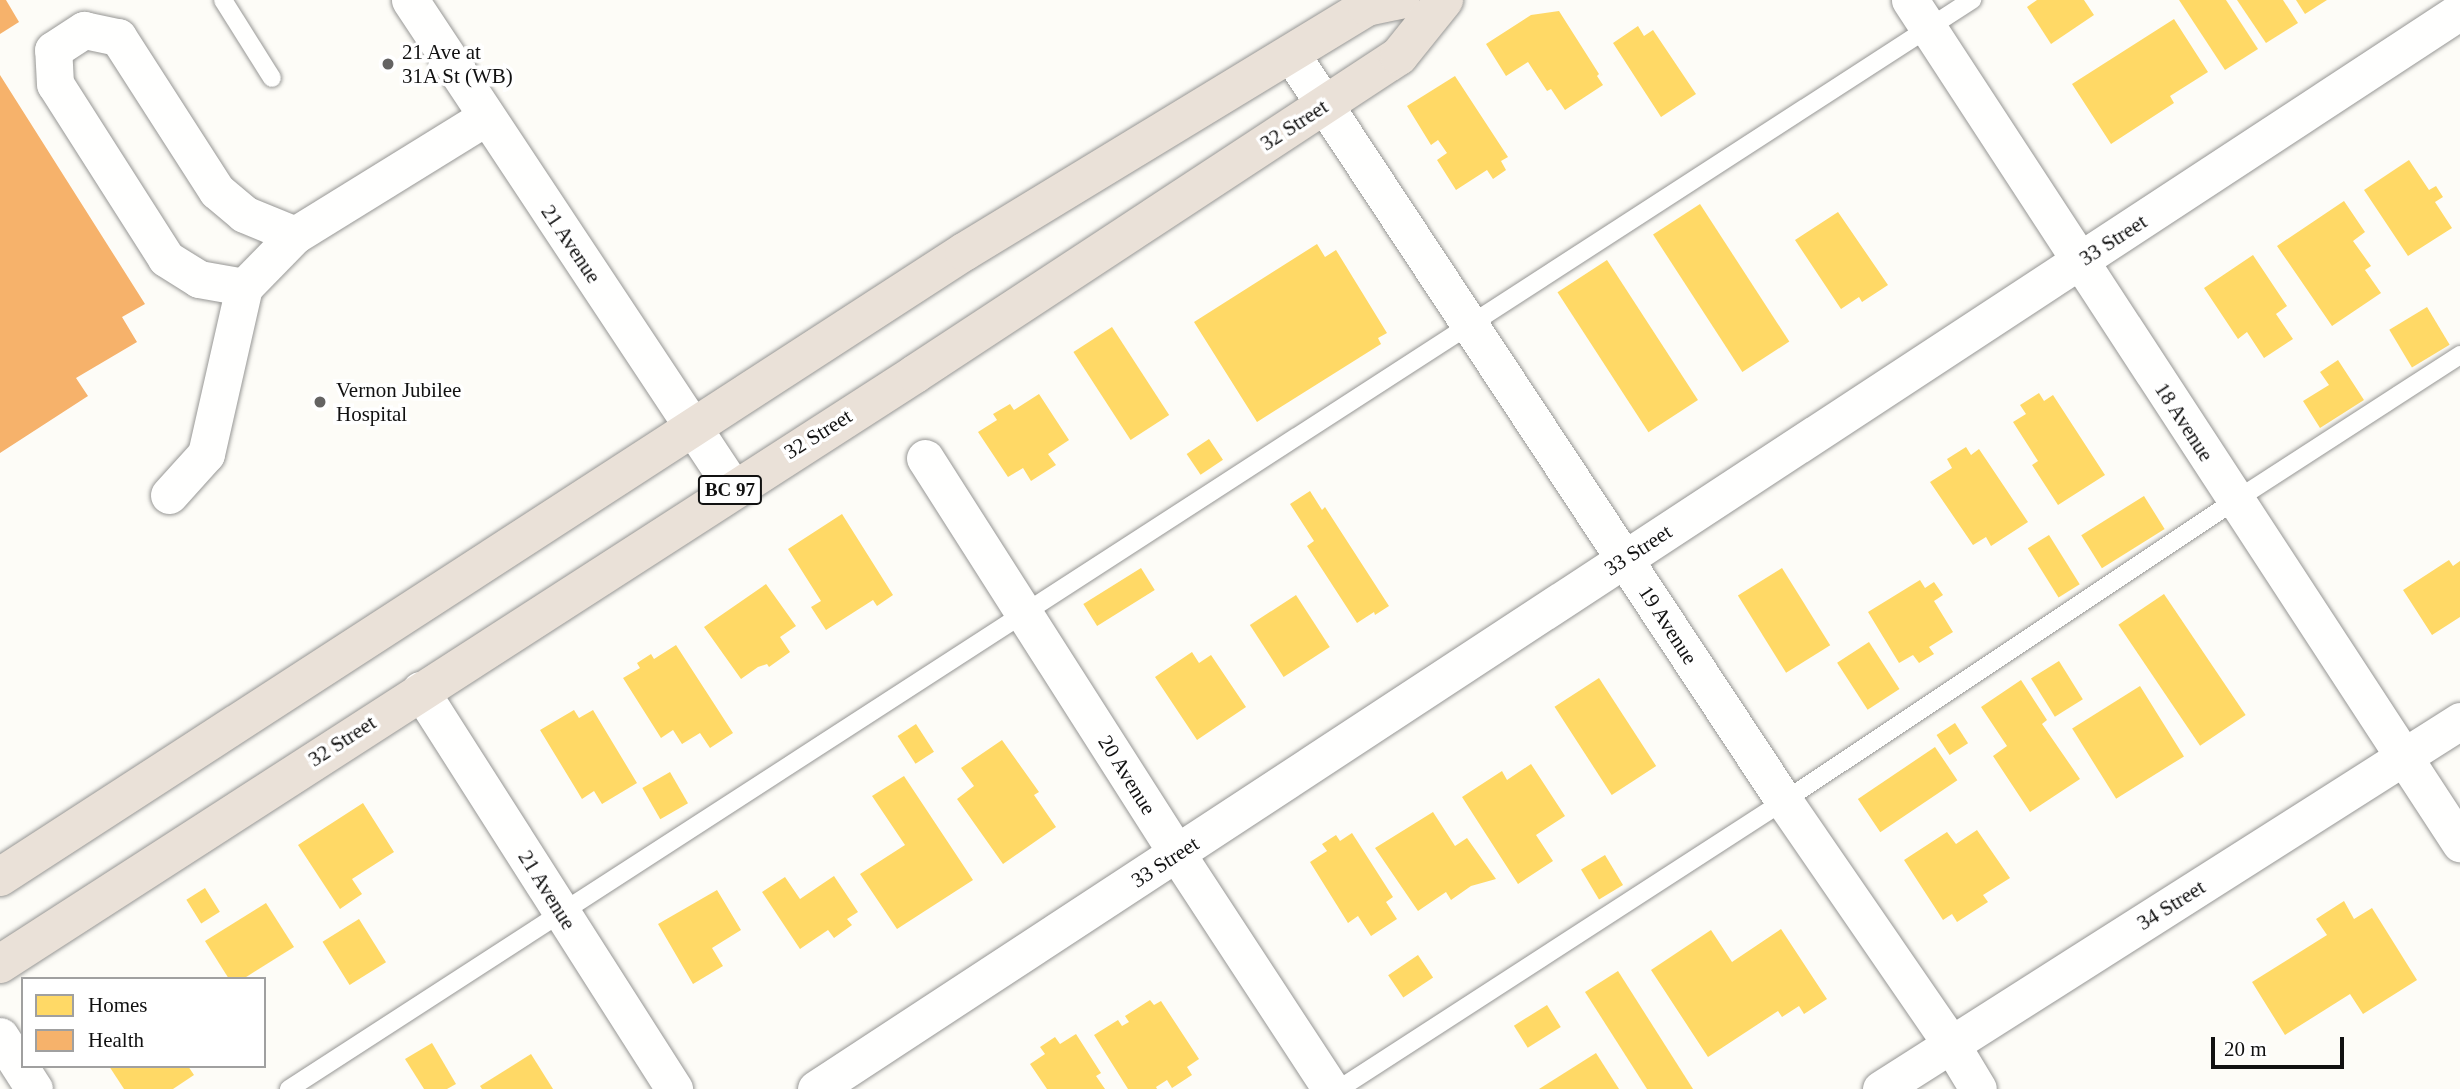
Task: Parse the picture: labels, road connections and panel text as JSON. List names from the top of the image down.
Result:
{
  "streets": {
    "highway": ["32 Street", "BC 97"],
    "street": [
      "33 Street",
      "21 Avenue",
      "18 Avenue",
      "19 Avenue",
      "20 Avenue",
      "34 Street"
    ]
  },
  "crossings": [
    ["32 Street", "21 Avenue"],
    ["32 Street", "19 Avenue"],
    ["33 Street", "18 Avenue"],
    ["33 Street", "19 Avenue"],
    ["33 Street", "20 Avenue"],
    ["18 Avenue", "34 Street"],
    ["19 Avenue", "34 Street"]
  ],
  "places": ["21 Ave at 31A St (WB)", "Vernon Jubilee Hospital"],
  "legend": ["Homes", "Health"],
  "scale_bar": "20 m"
}
